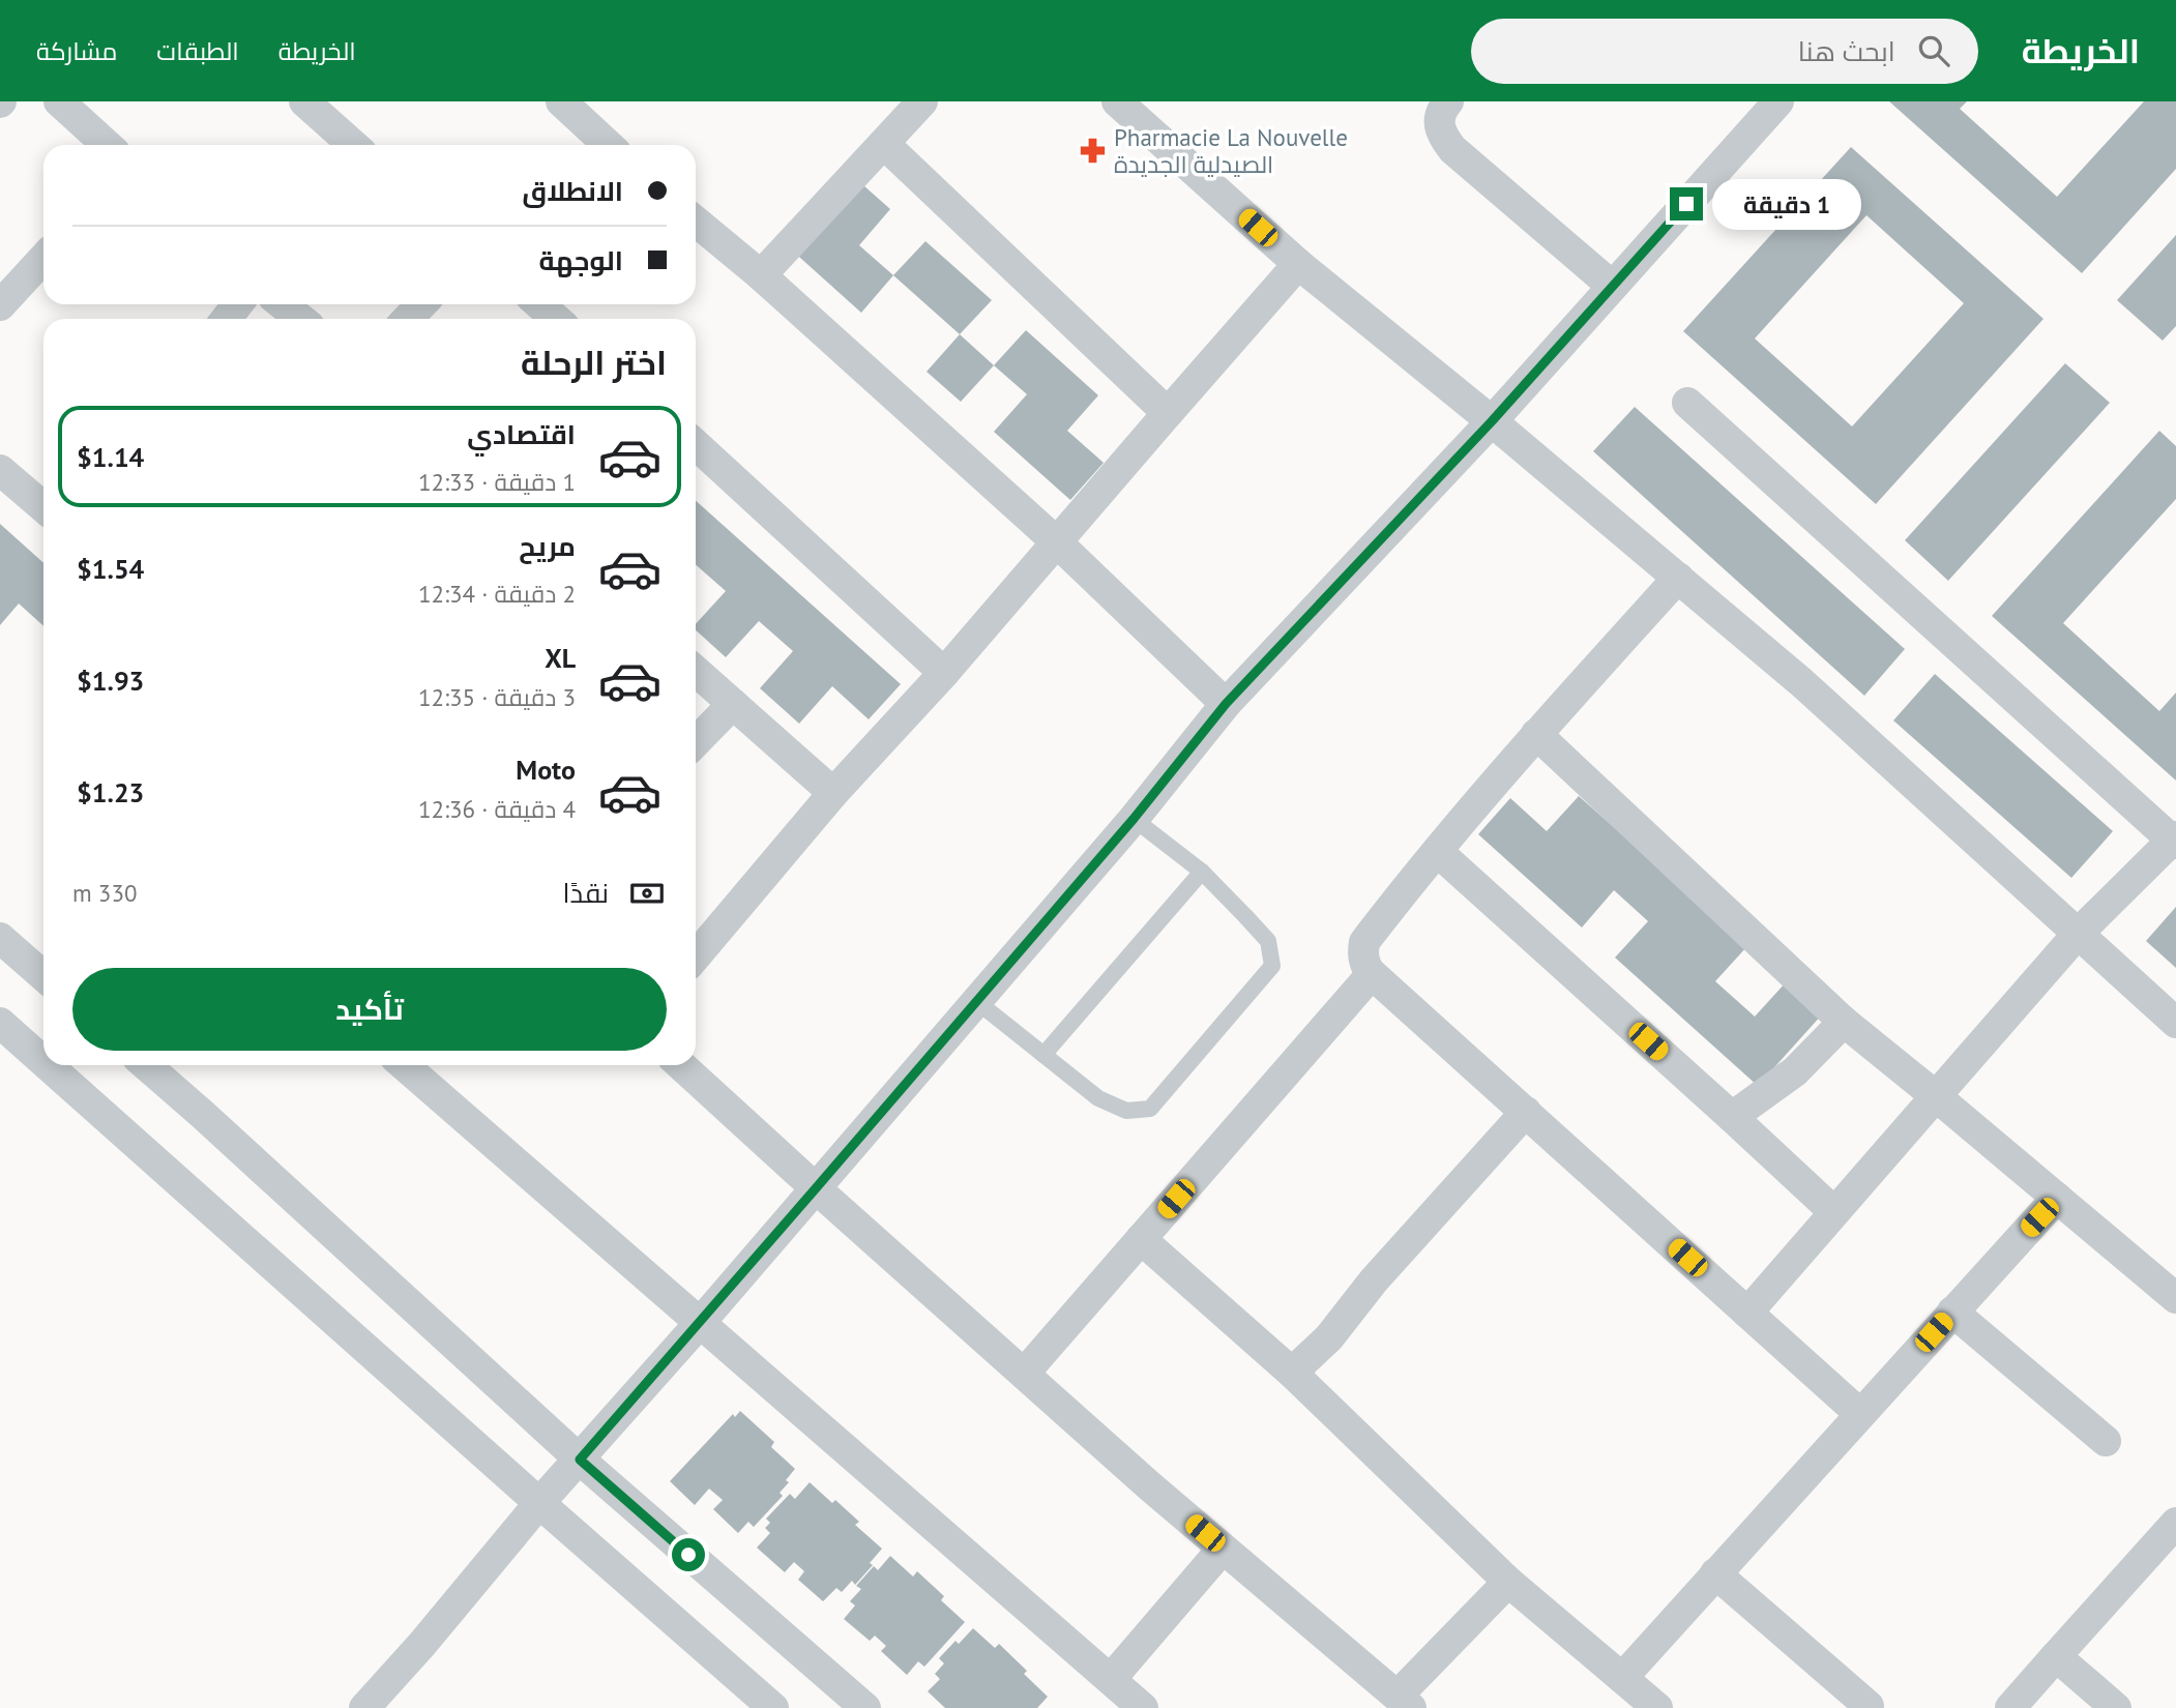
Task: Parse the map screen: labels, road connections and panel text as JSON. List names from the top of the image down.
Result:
{
  "places": {
    "pharmacy": ["Pharmacie La Nouvelle الصيدلية الجديدة"]
  },
  "page": {
    "header": "الخريطة",
    "search": "ابحث هنا",
    "nav": ["الخريطة", "الطبقات", "مشاركة"],
    "banner": ["الانطلاق", "الوجهة"],
    "bubble": "1 دقيقة",
    "heading": "اختر الرحلة",
    "list": [
      {
        "name": "اقتصادي",
        "note": "1 دقيقة · 12:33",
        "value": "$1.14"
      },
      {
        "name": "مريح",
        "note": "2 دقيقة · 12:34",
        "value": "$1.54"
      },
      {
        "name": "XL",
        "note": "3 دقيقة · 12:35",
        "value": "$1.93"
      },
      {
        "name": "Moto",
        "note": "4 دقيقة · 12:36",
        "value": "$1.23"
      }
    ],
    "pay": ["نقدًا", "330 m"],
    "buttons": "تأكيد"
  }
}
